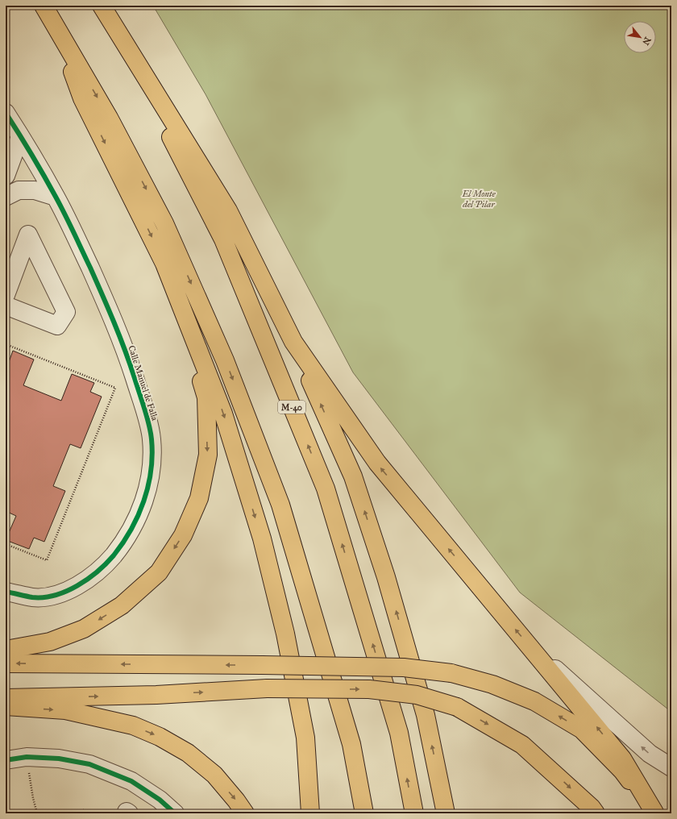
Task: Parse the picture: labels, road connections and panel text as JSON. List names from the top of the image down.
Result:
{
  "streets": {
    "main road": ["M-40"],
    "street": ["Calle Manuel de Falla"]
  },
  "parks": ["El Monte del Pilar"],
  "north": "bottom right"
}
